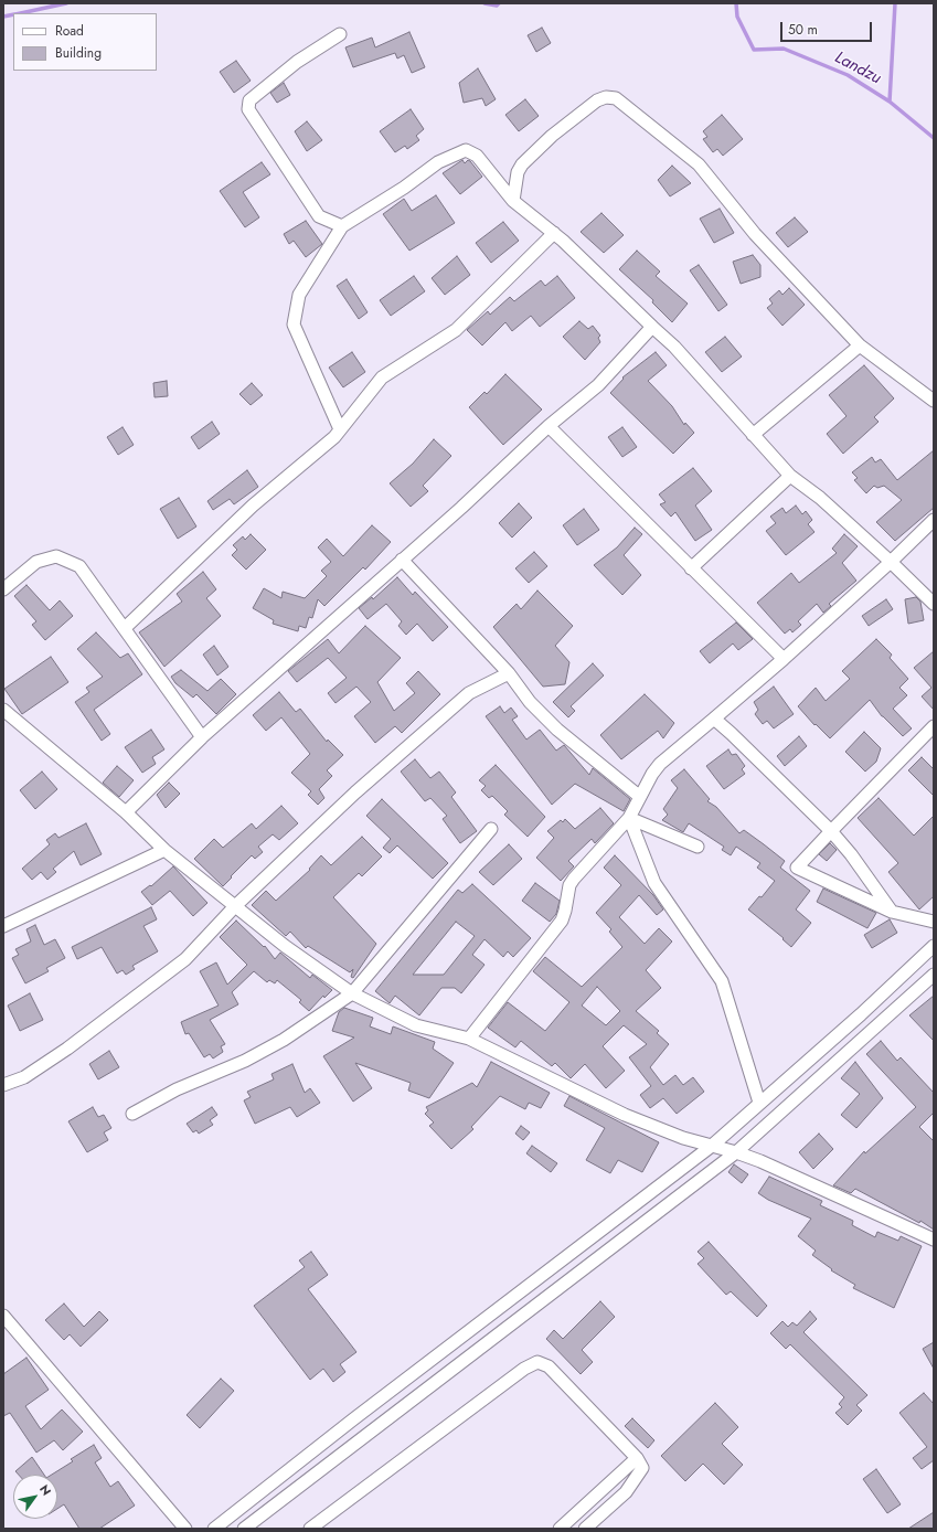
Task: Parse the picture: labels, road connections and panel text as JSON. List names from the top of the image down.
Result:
{
  "water": ["Landzu"],
  "legend": ["Road", "Building"],
  "scale_bar": "50 m",
  "north": "top right"
}
